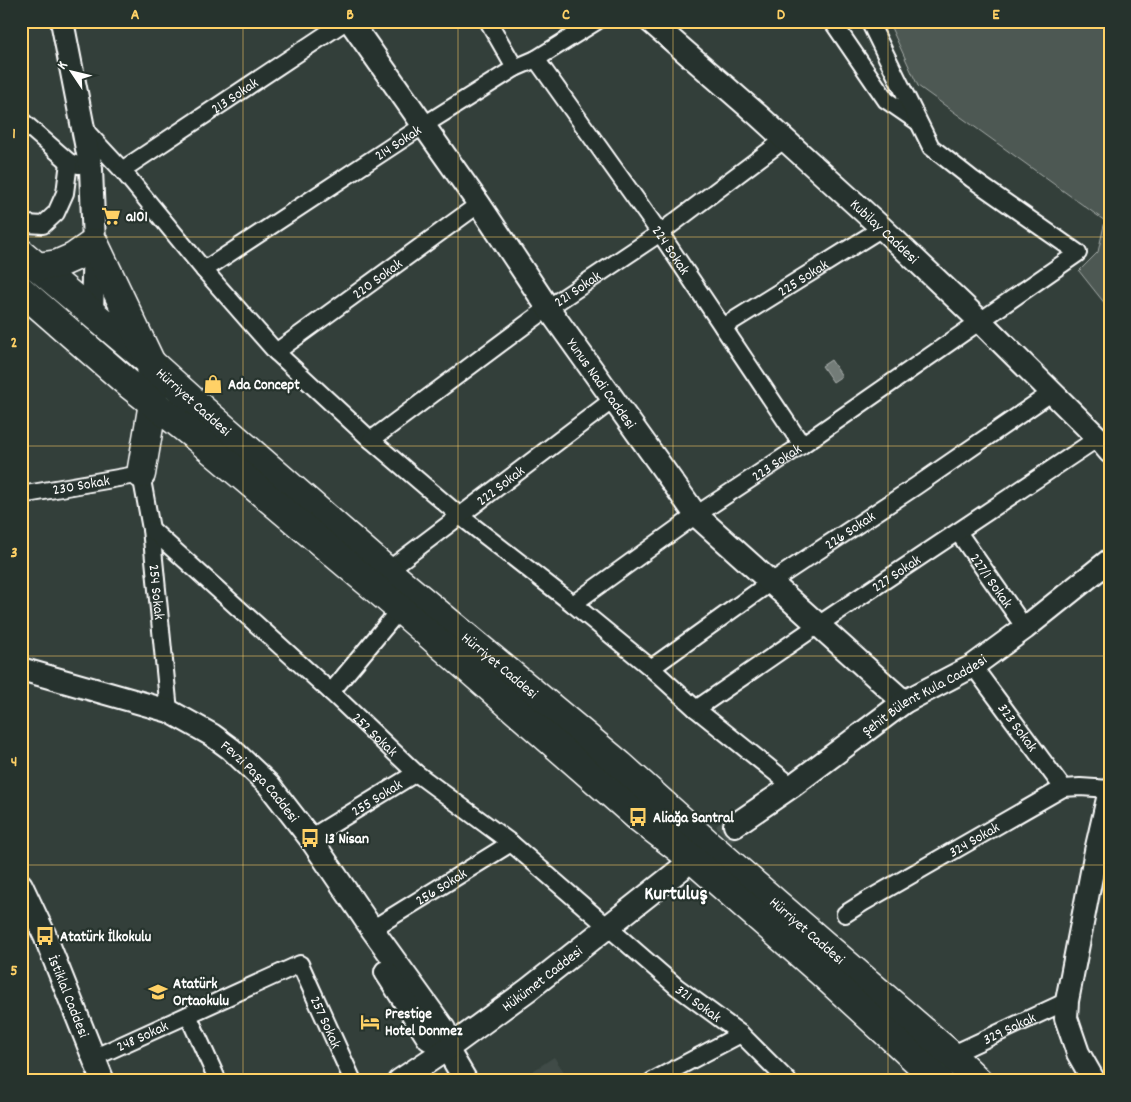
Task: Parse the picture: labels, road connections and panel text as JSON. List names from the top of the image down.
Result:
{
  "streets": {
    "highway": ["Hürriyet Caddesi"],
    "street": [
      "213 Sokak",
      "214 Sokak",
      "Kubilay Caddesi",
      "224 Sokak",
      "225 Sokak",
      "220 Sokak",
      "221 Sokak",
      "Yunus Nadi Caddesi",
      "223 Sokak",
      "230 Sokak",
      "222 Sokak",
      "226 Sokak",
      "227 Sokak",
      "227/1 Sokak",
      "254 Sokak",
      "Şehit Bülent Kula Caddesi",
      "323 Sokak",
      "252 Sokak",
      "Fevzi Paşa Caddesi",
      "255 Sokak",
      "324 Sokak",
      "256 Sokak",
      "Hükümet Caddesi",
      "İstiklal Caddesi",
      "321 Sokak",
      "257 Sokak",
      "329 Sokak",
      "248 Sokak"
    ]
  },
  "crossings": [
    ["213 Sokak", "Yunus Nadi Caddesi"],
    ["214 Sokak", "224 Sokak"],
    ["214 Sokak", "Yunus Nadi Caddesi"],
    ["Kubilay Caddesi", "225 Sokak"],
    ["Kubilay Caddesi", "221 Sokak"],
    ["Kubilay Caddesi", "223 Sokak"],
    ["Kubilay Caddesi", "226 Sokak"],
    ["Kubilay Caddesi", "227 Sokak"],
    ["224 Sokak", "225 Sokak"],
    ["224 Sokak", "221 Sokak"],
    ["224 Sokak", "223 Sokak"],
    ["220 Sokak", "Yunus Nadi Caddesi"],
    ["221 Sokak", "Yunus Nadi Caddesi"],
    ["Yunus Nadi Caddesi", "223 Sokak"],
    ["Yunus Nadi Caddesi", "222 Sokak"],
    ["Yunus Nadi Caddesi", "226 Sokak"],
    ["Yunus Nadi Caddesi", "227 Sokak"],
    ["Yunus Nadi Caddesi", "Şehit Bülent Kula Caddesi"],
    ["Hürriyet Caddesi", "222 Sokak"],
    ["Hürriyet Caddesi", "329 Sokak"],
    ["230 Sokak", "254 Sokak"],
    ["227 Sokak", "227/1 Sokak"],
    ["227/1 Sokak", "Şehit Bülent Kula Caddesi"],
    ["254 Sokak", "252 Sokak"],
    ["254 Sokak", "Fevzi Paşa Caddesi"],
    ["Şehit Bülent Kula Caddesi", "323 Sokak"],
    ["323 Sokak", "324 Sokak"],
    ["252 Sokak", "255 Sokak"],
    ["252 Sokak", "256 Sokak"],
    ["252 Sokak", "Hükümet Caddesi"],
    ["252 Sokak", "321 Sokak"],
    ["Fevzi Paşa Caddesi", "255 Sokak"],
    ["Fevzi Paşa Caddesi", "256 Sokak"],
    ["Fevzi Paşa Caddesi", "Hükümet Caddesi"],
    ["Hükümet Caddesi", "321 Sokak"],
    ["İstiklal Caddesi", "248 Sokak"],
    ["257 Sokak", "248 Sokak"]
  ],
  "districts": ["Kurtuluş"],
  "places": {
    "supermarket": ["a101"],
    "shop": ["Ada Concept"],
    "bus stop": ["Aliağa Santral", "13 Nisan", "Atatürk İlkokulu"],
    "school or university": ["Atatürk Ortaokulu"],
    "hotel": ["Prestige Hotel Donmez"]
  },
  "north": "top left",
  "grid": {
    "columns": [
      "A",
      "B",
      "C",
      "D",
      "E"
    ],
    "rows": [
      "1",
      "2",
      "3",
      "4",
      "5"
    ]
  }
}
